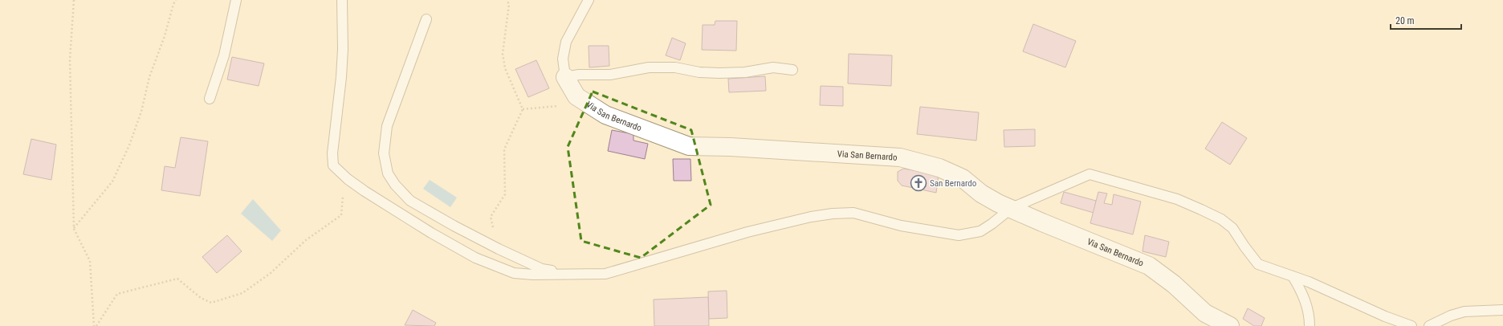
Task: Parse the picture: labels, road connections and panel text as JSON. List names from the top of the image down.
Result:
{
  "streets": {
    "street": ["Via San Bernardo"]
  },
  "places": {
    "church": ["San Bernardo"]
  },
  "scale_bar": "20 m"
}
